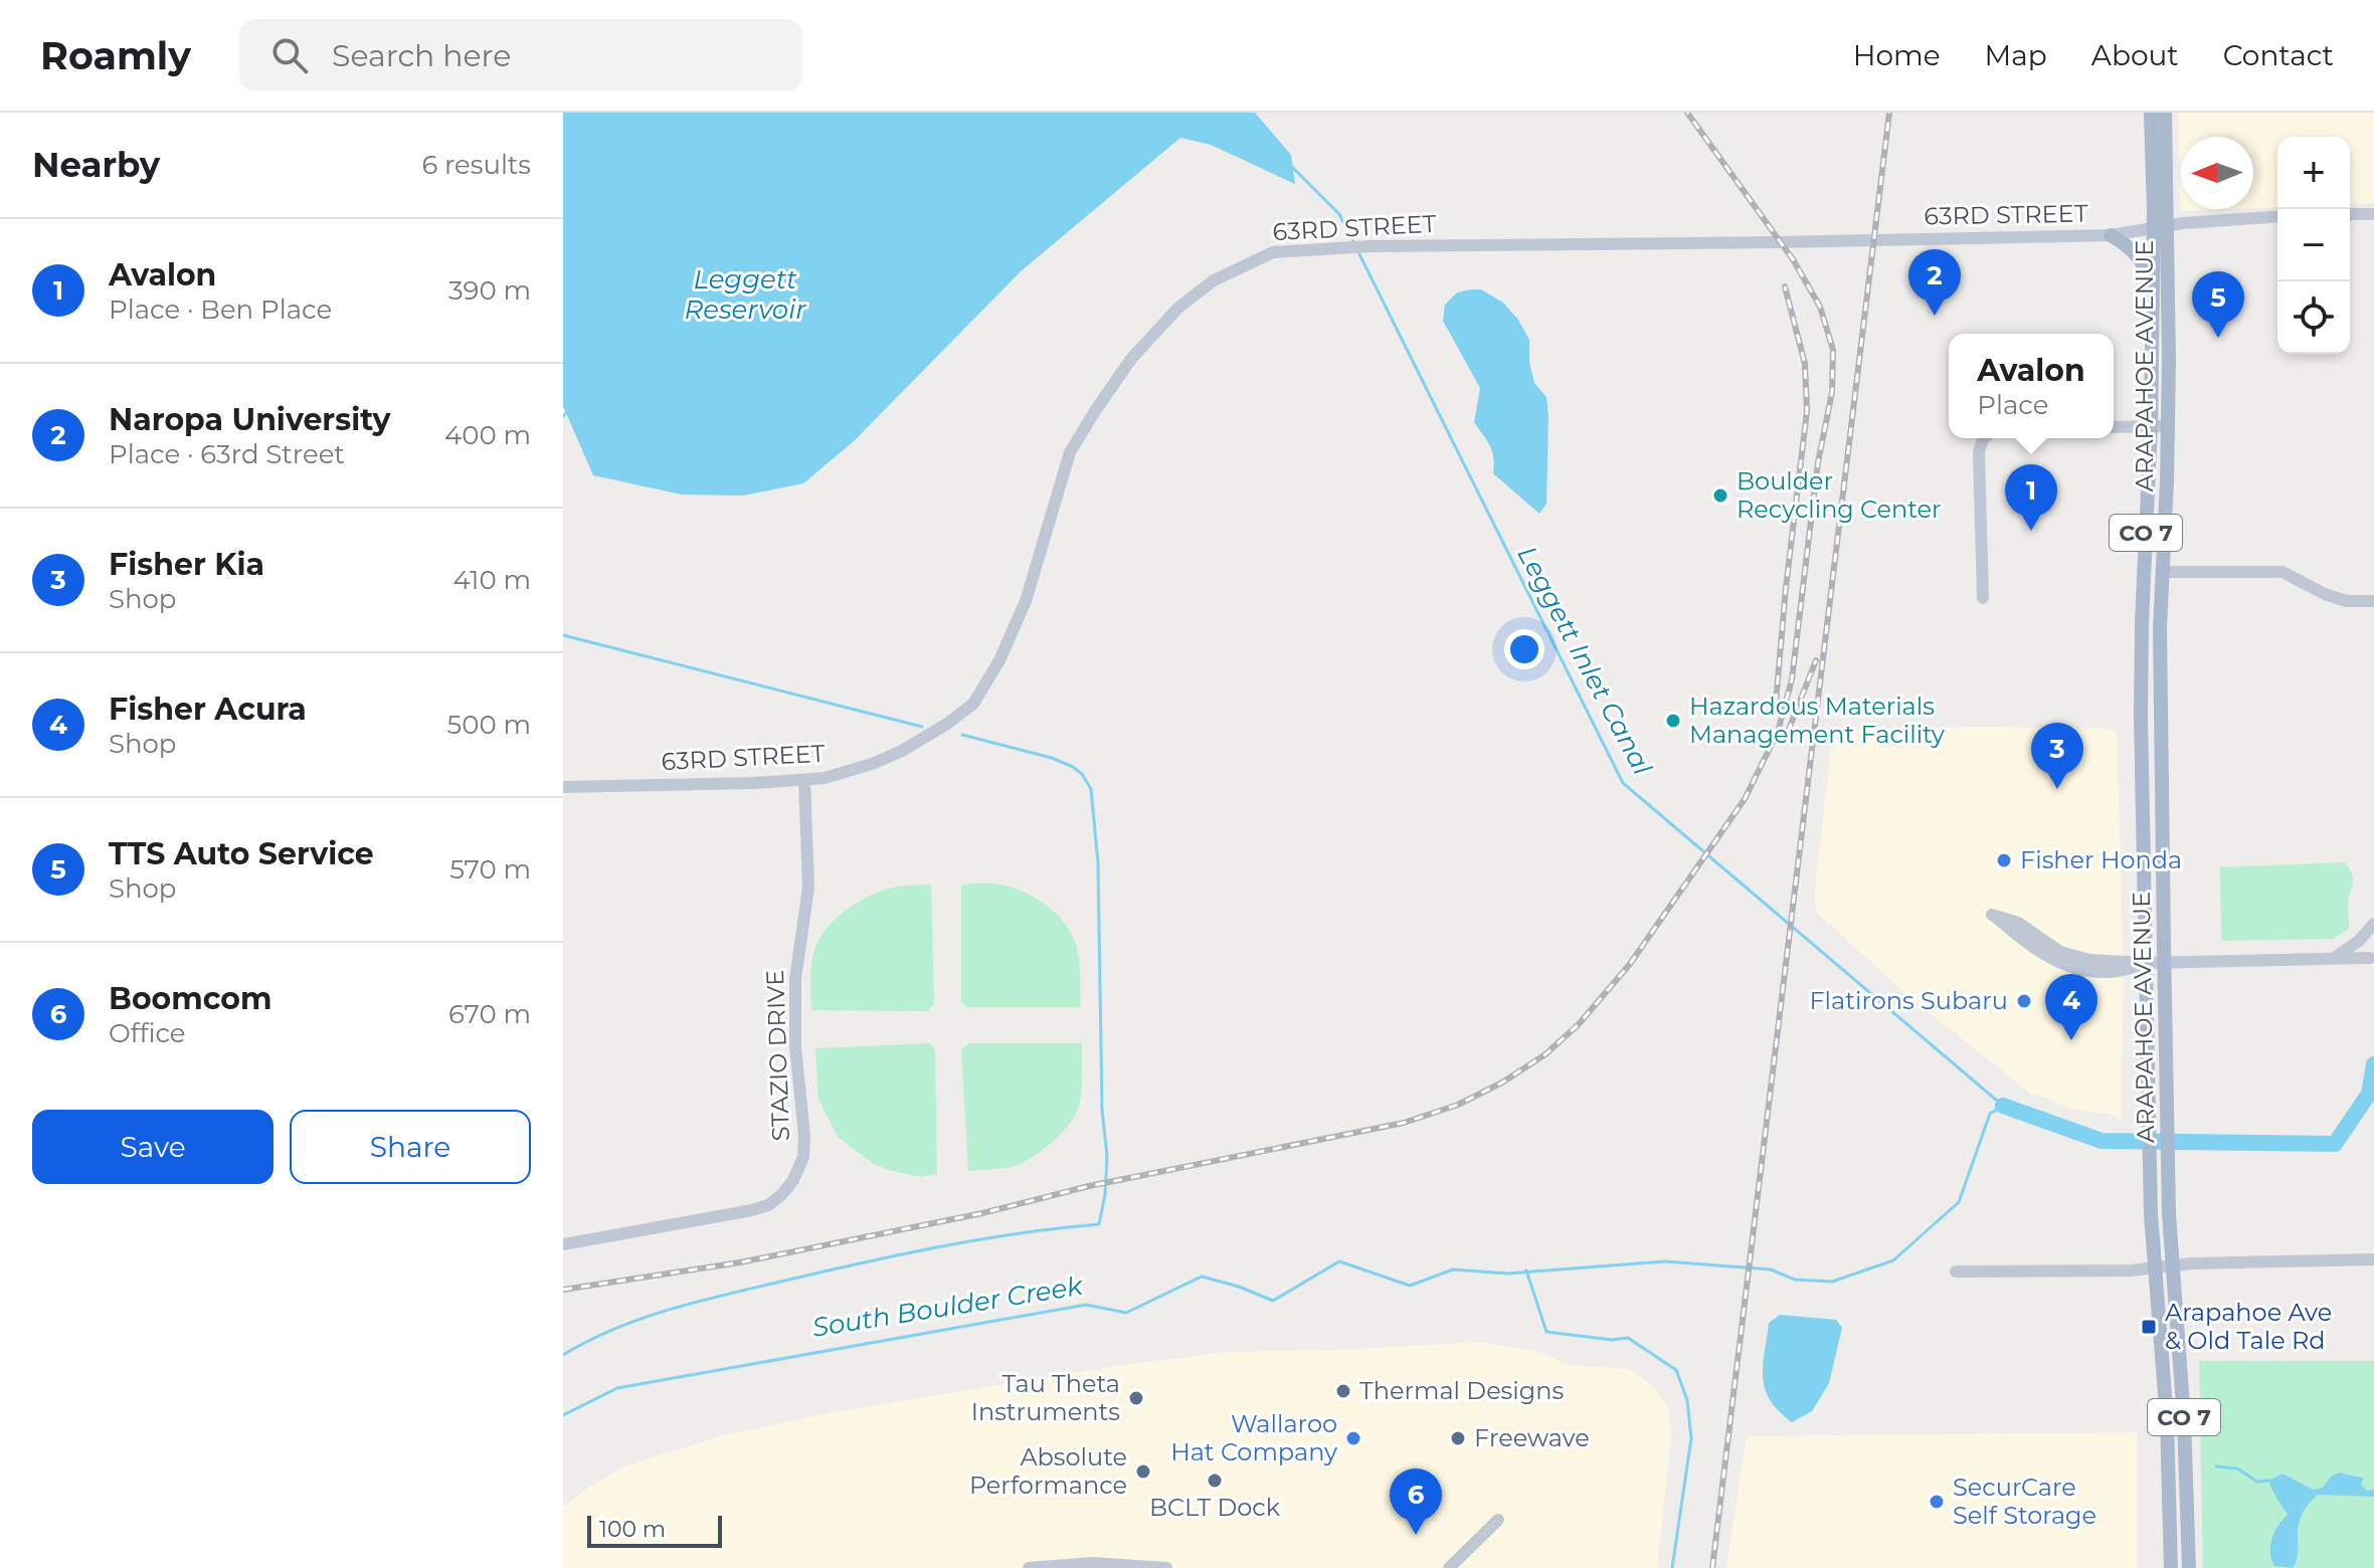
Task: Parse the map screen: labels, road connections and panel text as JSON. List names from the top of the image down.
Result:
{
  "streets": {
    "main road": ["ARAPAHOE AVENUE", "CO 7"],
    "street": ["63RD STREET", "STAZIO DRIVE"]
  },
  "crossings": [
    ["63RD STREET", "ARAPAHOE AVENUE"],
    ["63RD STREET", "CO 7"],
    ["63RD STREET", "STAZIO DRIVE"],
    ["ARAPAHOE AVENUE", "CO 7"]
  ],
  "water": ["Leggett Reservoir", "Leggett Inlet Canal", "South Boulder Creek"],
  "places": {
    "other": [
      "Boulder Recycling Center",
      "Hazardous Materials Management Facility",
      "Fisher Honda",
      "Flatirons Subaru",
      "Thermal Designs",
      "Tau Theta Instruments",
      "Wallaroo Hat Company",
      "Freewave",
      "Absolute Performance",
      "BCLT Dock",
      "SecurCare Self Storage"
    ],
    "transit": ["Arapahoe Ave & Old Tale Rd"]
  },
  "scale_bar": "100 m",
  "north": "left",
  "page": {
    "header": "Roamly",
    "search": "Search here",
    "nav": [
      "Home",
      "Map",
      "About",
      "Contact"
    ],
    "heading": ["Nearby", "6 results"],
    "map_buttons": ["+", "−"],
    "list": [
      {
        "mark": "1",
        "name": "Avalon",
        "note": "Place · Ben Place",
        "value": "390 m"
      },
      {
        "mark": "2",
        "name": "Naropa University",
        "note": "Place · 63rd Street",
        "value": "400 m"
      },
      {
        "mark": "3",
        "name": "Fisher Kia",
        "note": "Shop",
        "value": "410 m"
      },
      {
        "mark": "4",
        "name": "Fisher Acura",
        "note": "Shop",
        "value": "500 m"
      },
      {
        "mark": "5",
        "name": "TTS Auto Service",
        "note": "Shop",
        "value": "570 m"
      },
      {
        "mark": "6",
        "name": "Boomcom",
        "note": "Office",
        "value": "670 m"
      }
    ],
    "pins": [
      "2",
      "5",
      "1",
      "3",
      "4",
      "6"
    ],
    "popup": ["Avalon", "Place"],
    "buttons": ["Save", "Share"],
    "scale": "100 m"
  }
}
